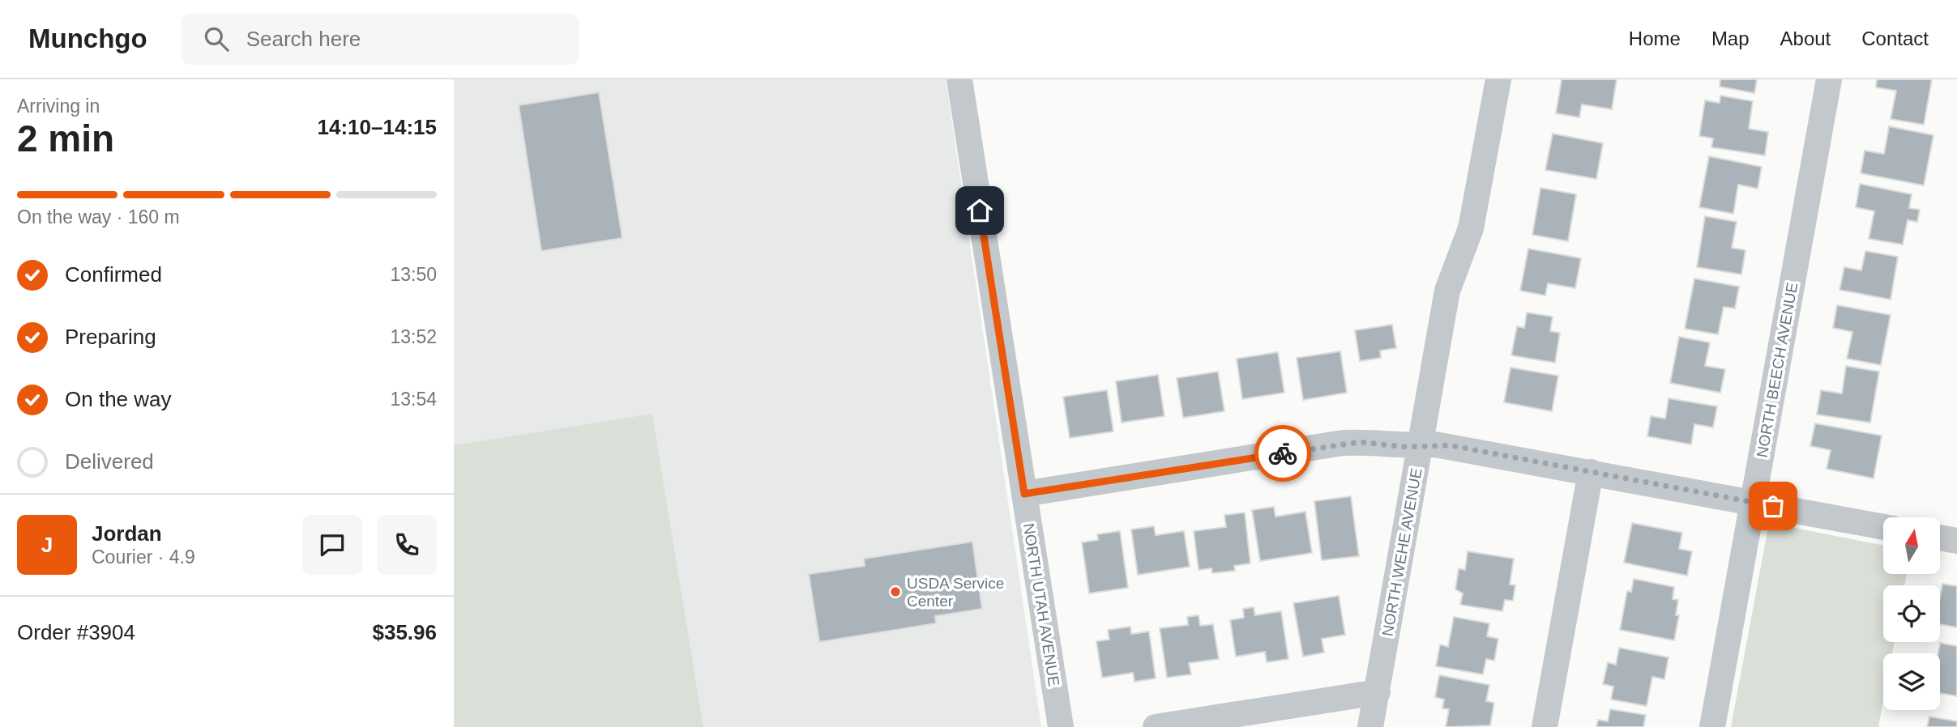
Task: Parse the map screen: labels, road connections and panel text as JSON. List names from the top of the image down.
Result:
{
  "streets": {
    "street": ["NORTH BEECH AVENUE", "NORTH WEHE AVENUE", "NORTH UTAH AVENUE"]
  },
  "places": ["USDA Service Center"],
  "north": "top",
  "page": {
    "header": "Munchgo",
    "search": "Search here",
    "nav": [
      "Home",
      "Map",
      "About",
      "Contact"
    ],
    "heading": ["2 min", "Arriving in", "14:10–14:15"],
    "panel": [
      "Jordan",
      "Courier · 4.9",
      "Order #3904",
      "$35.96"
    ],
    "bar": "On the way · 160 m",
    "list": [
      ["Confirmed", "13:50"],
      ["Preparing", "13:52"],
      ["On the way", "13:54"],
      "Delivered"
    ],
    "round": "J"
  }
}
